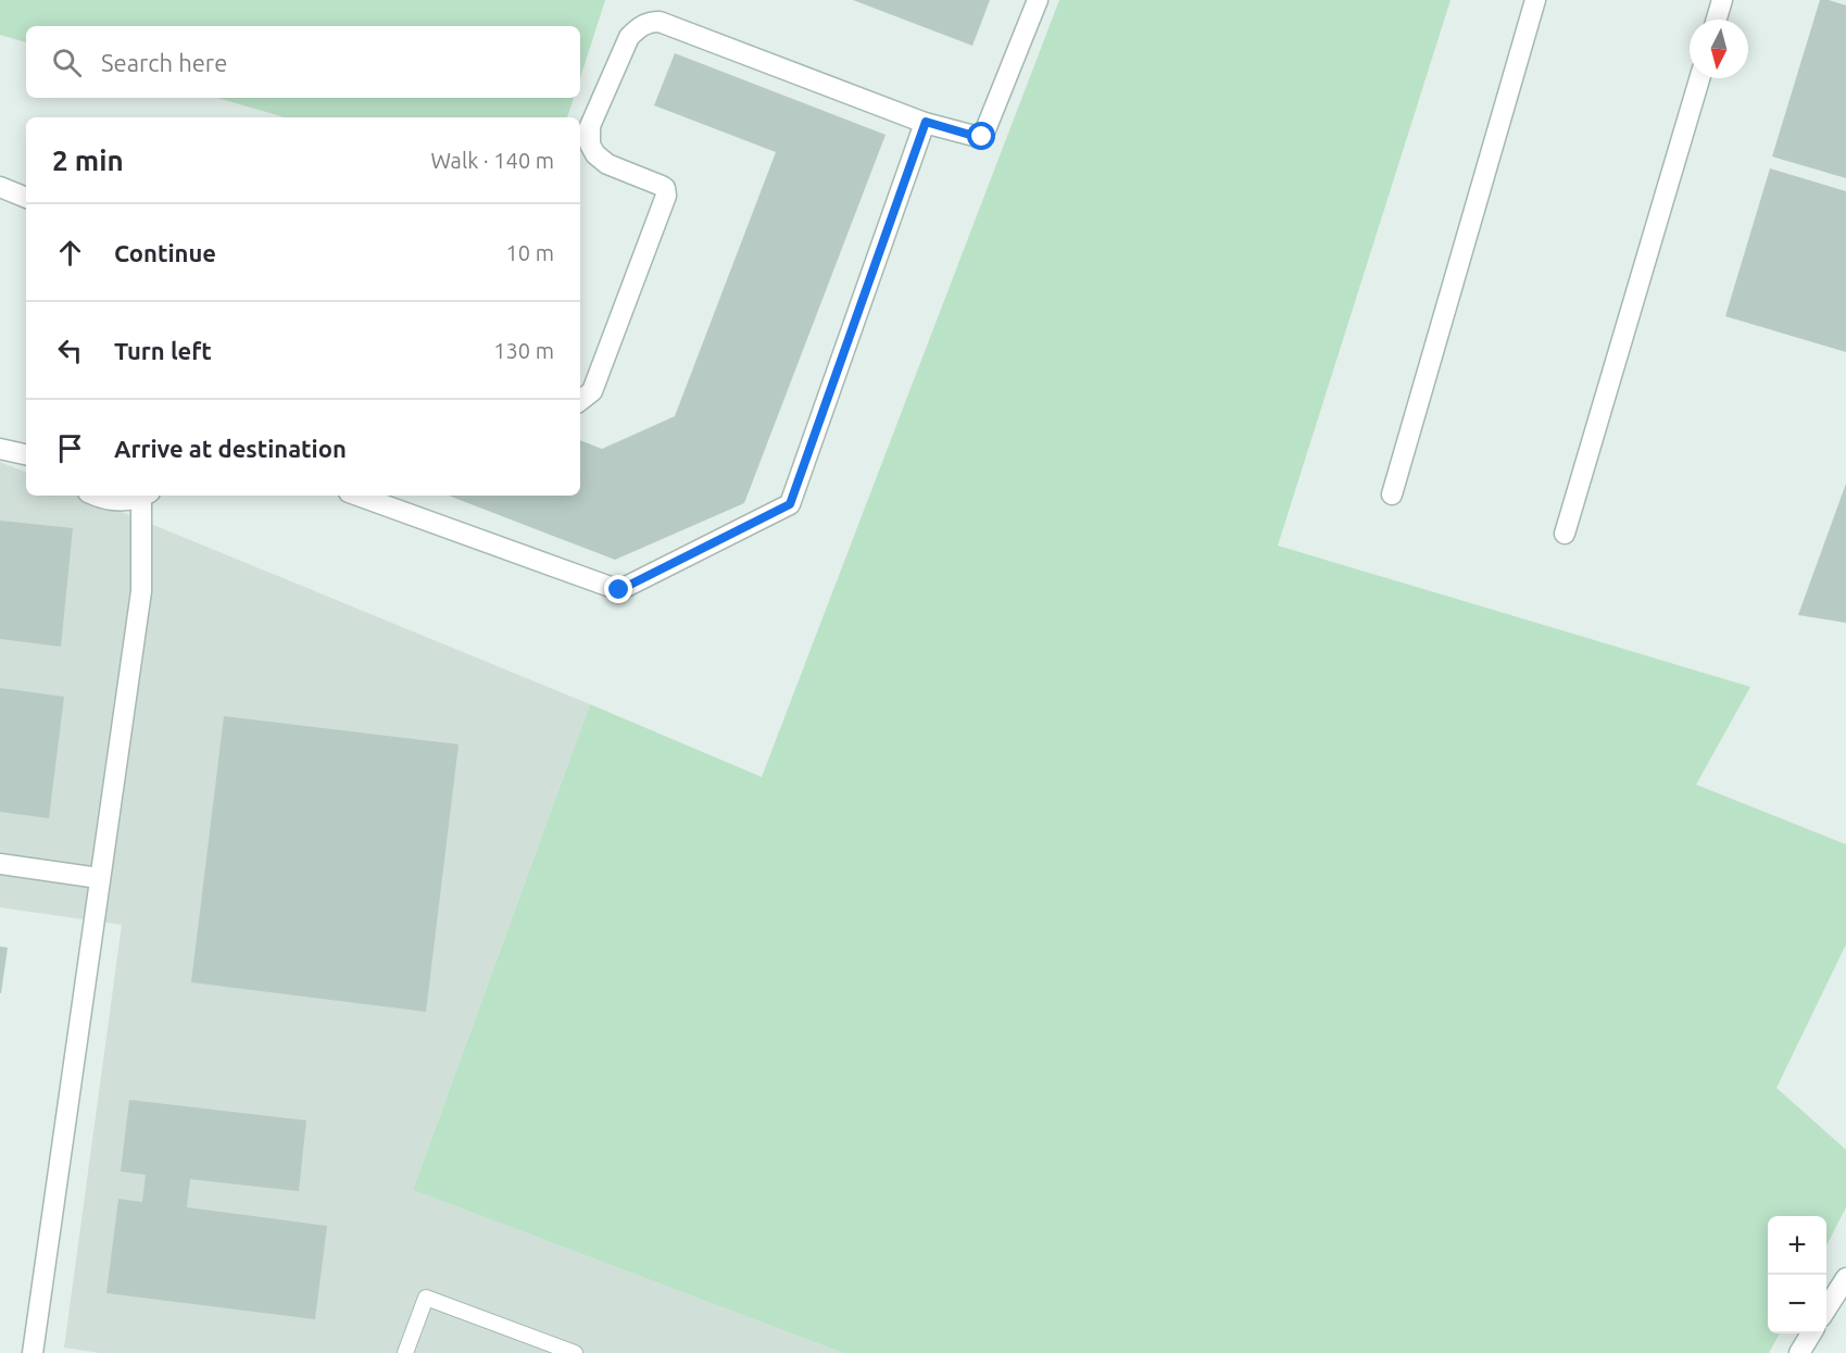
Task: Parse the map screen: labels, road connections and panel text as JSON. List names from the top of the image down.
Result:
{
  "north": "bottom",
  "page": {
    "search": "Search here",
    "heading": ["2 min", "Walk · 140 m"],
    "list": [
      ["Continue", "10 m"],
      ["Turn left", "130 m"],
      "Arrive at destination"
    ],
    "map_buttons": ["+", "−"]
  }
}
